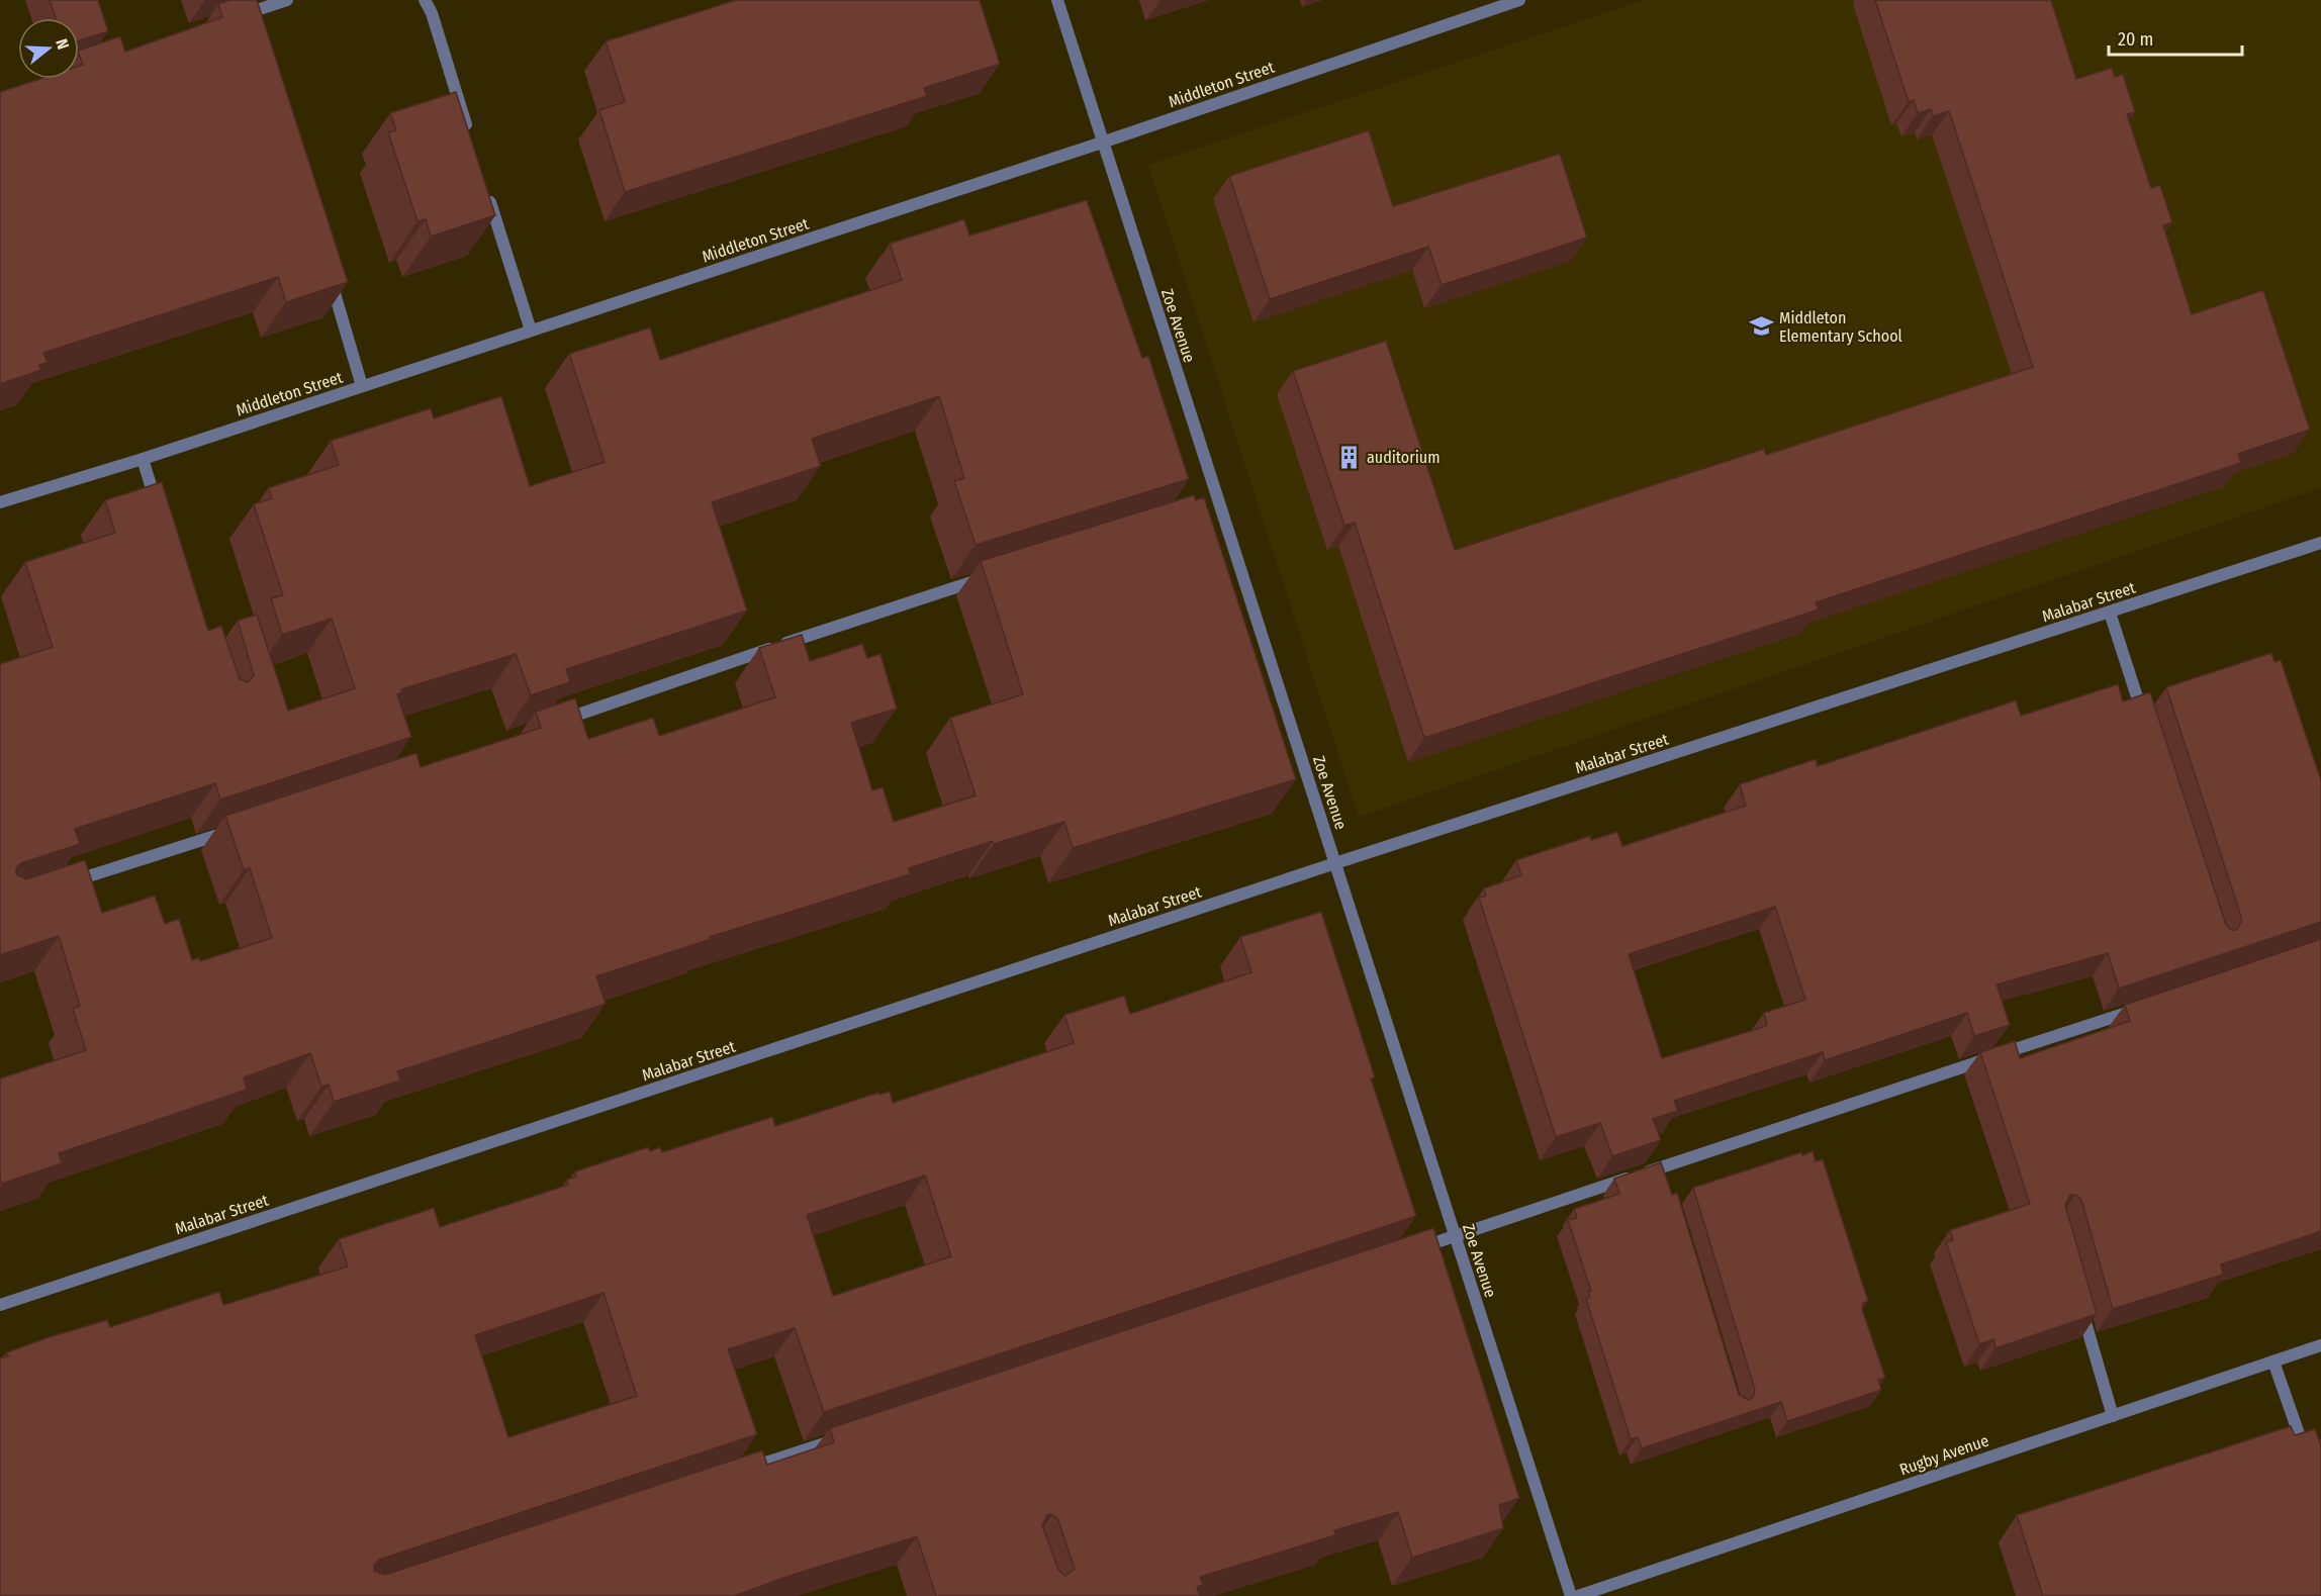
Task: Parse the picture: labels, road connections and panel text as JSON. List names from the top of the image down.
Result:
{
  "streets": {
    "street": [
      "Middleton Street",
      "Zoe Avenue",
      "Malabar Street",
      "Rugby Avenue"
    ]
  },
  "crossings": [
    ["Middleton Street", "Zoe Avenue"],
    ["Zoe Avenue", "Malabar Street"]
  ],
  "places": {
    "school or university": ["Middleton Elementary School"],
    "building": ["auditorium"]
  },
  "scale_bar": "20 m",
  "north": "right"
}
